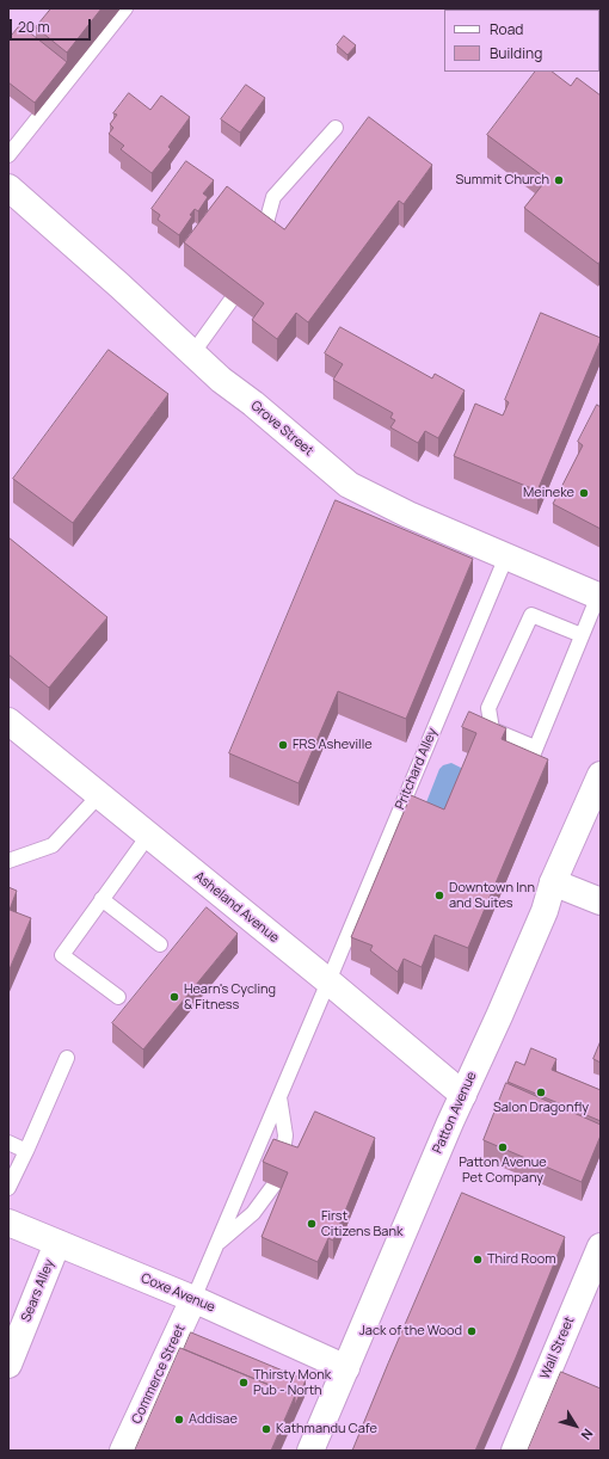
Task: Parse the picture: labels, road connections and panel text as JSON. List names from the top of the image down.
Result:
{
  "streets": {
    "street": [
      "Grove Street",
      "Asheland Avenue",
      "Patton Avenue",
      "Sears Alley",
      "Coxe Avenue",
      "Wall Street",
      "Commerce Street"
    ],
    "lane": ["Pritchard Alley"]
  },
  "crossings": [
    ["Grove Street", "Pritchard Alley"],
    ["Pritchard Alley", "Asheland Avenue"],
    ["Pritchard Alley", "Coxe Avenue"],
    ["Pritchard Alley", "Commerce Street"],
    ["Asheland Avenue", "Patton Avenue"],
    ["Patton Avenue", "Coxe Avenue"],
    ["Sears Alley", "Coxe Avenue"],
    ["Coxe Avenue", "Commerce Street"]
  ],
  "places": [
    "Summit Church",
    "Meineke",
    "FRS Asheville",
    "Downtown Inn and Suites",
    "Hearn's Cycling & Fitness",
    "Salon Dragonfly",
    "Patton Avenue Pet Company",
    "First Citizens Bank",
    "Third Room",
    "Jack of the Wood",
    "Thirsty Monk Pub - North",
    "Addisae",
    "Kathmandu Cafe"
  ],
  "legend": ["Road", "Building"],
  "scale_bar": "20 m",
  "north": "bottom right"
}
